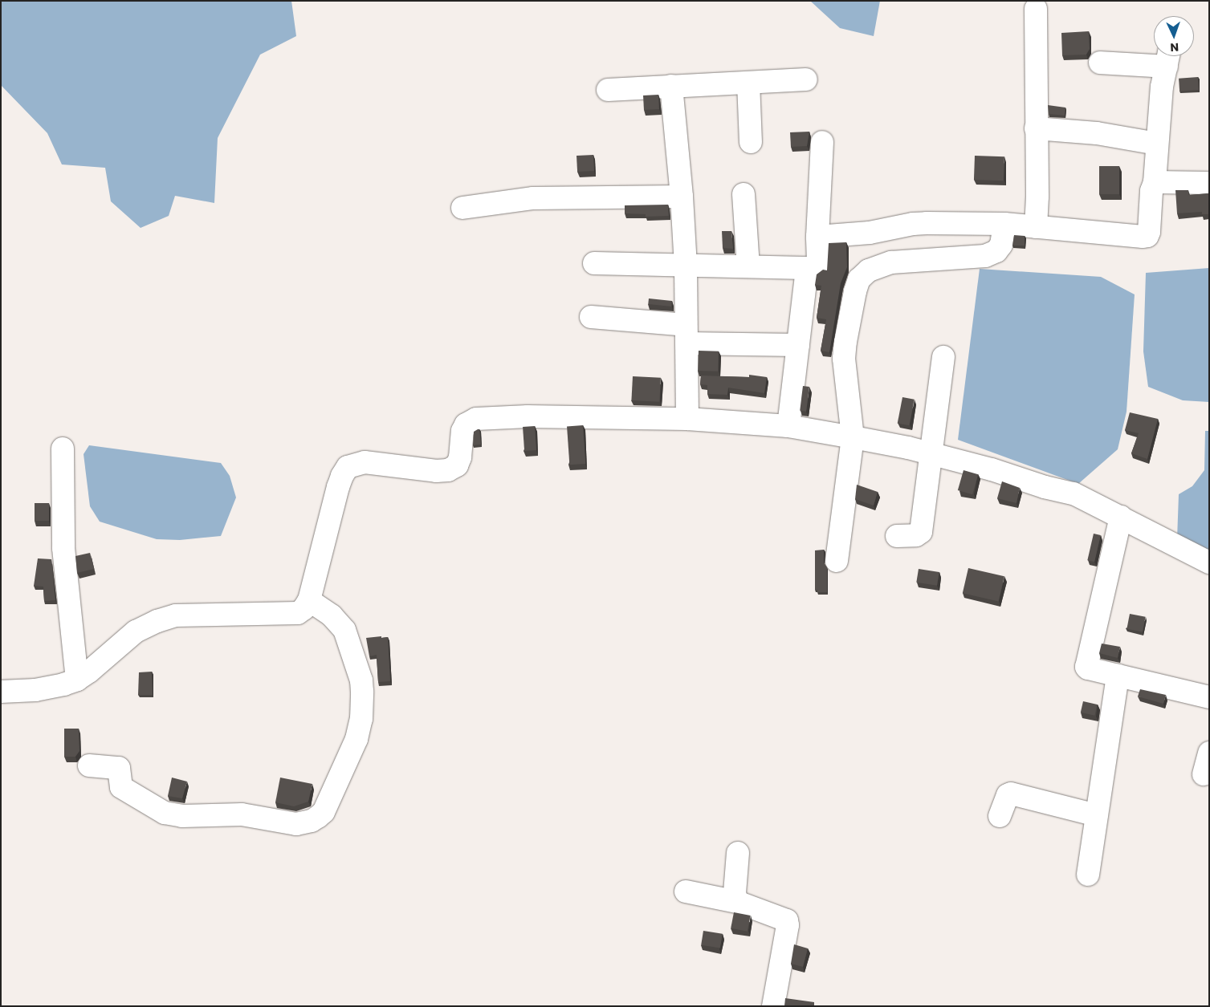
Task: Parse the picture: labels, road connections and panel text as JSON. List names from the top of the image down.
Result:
{
  "north": "bottom"
}
